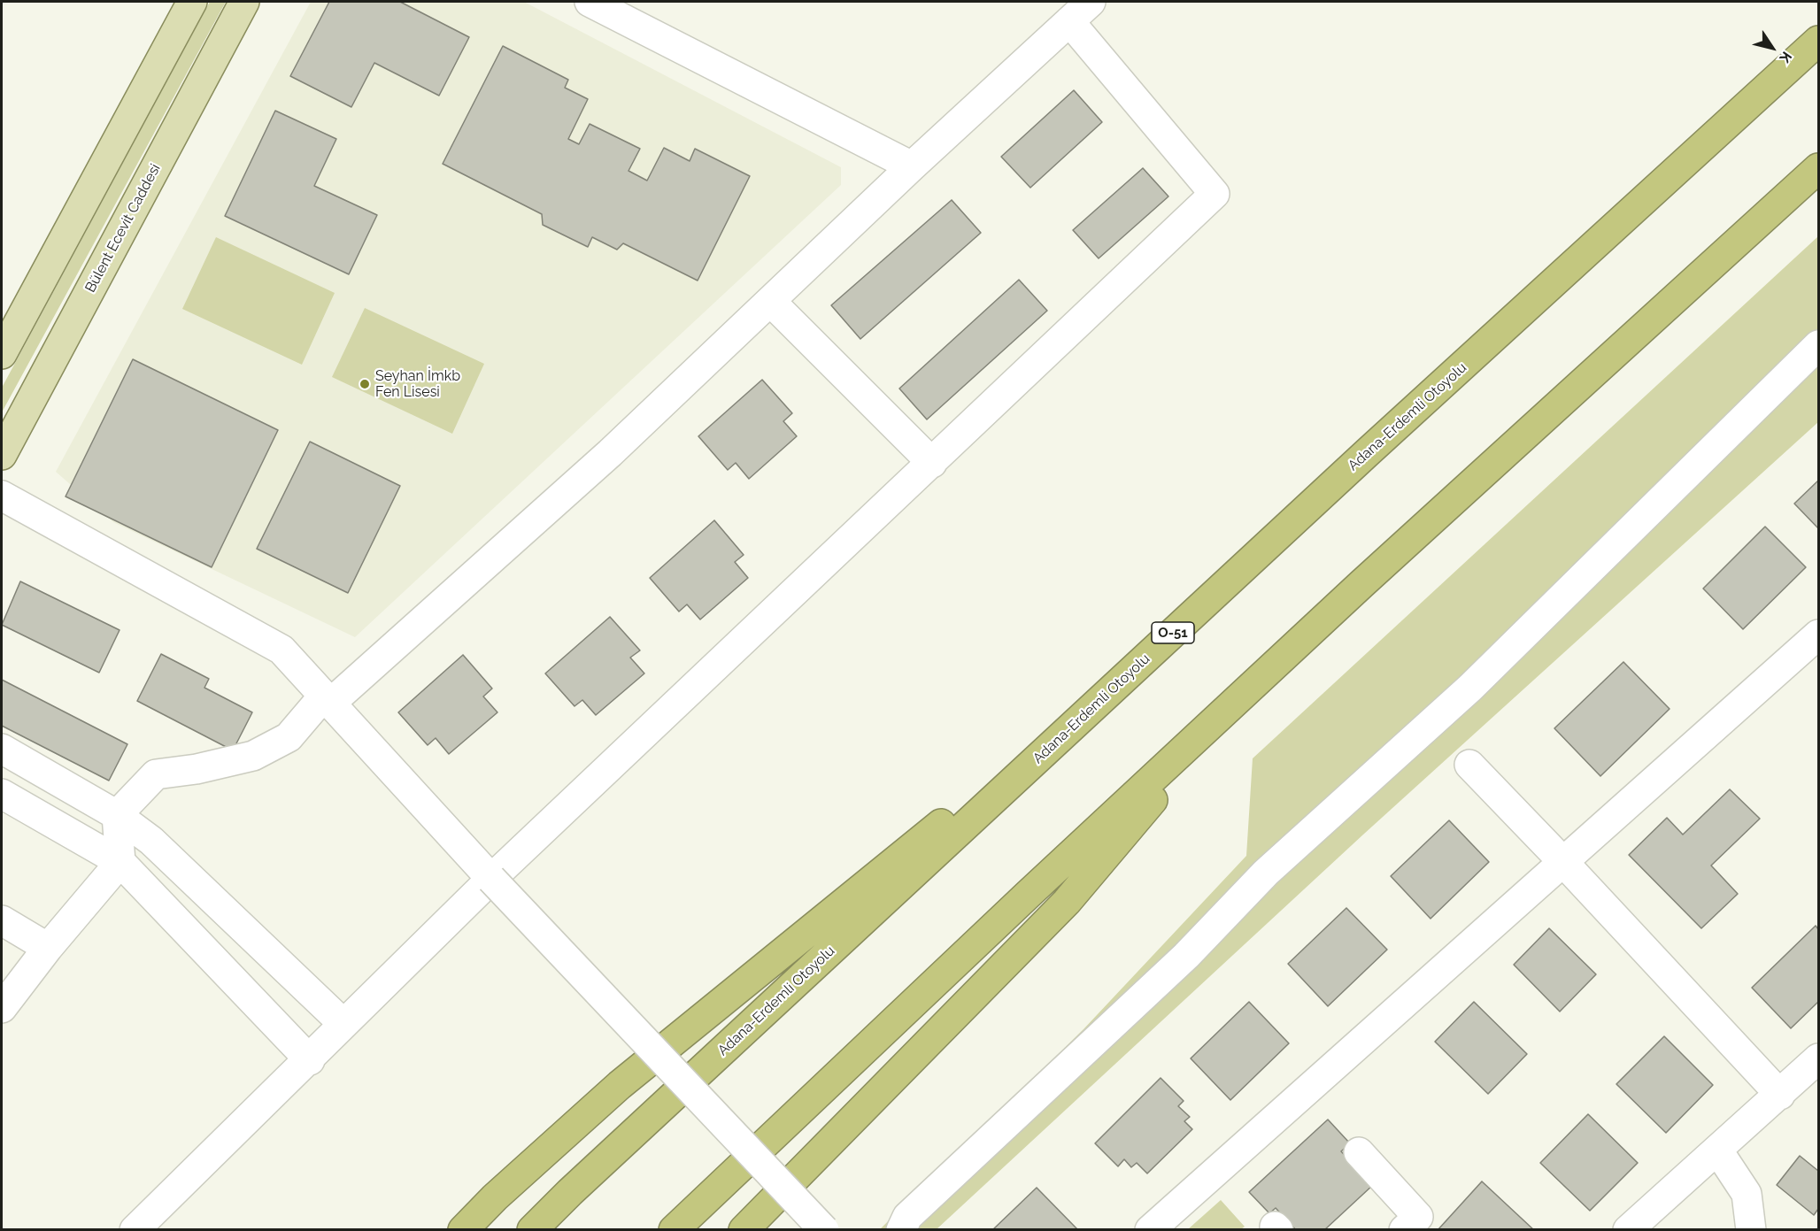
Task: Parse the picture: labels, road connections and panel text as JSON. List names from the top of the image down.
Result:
{
  "streets": {
    "highway": ["Adana-Erdemli Otoyolu", "O-51"],
    "main road": ["Bülent Ecevit Caddesi"]
  },
  "places": ["Seyhan İmkb Fen Lisesi"],
  "north": "bottom right"
}
